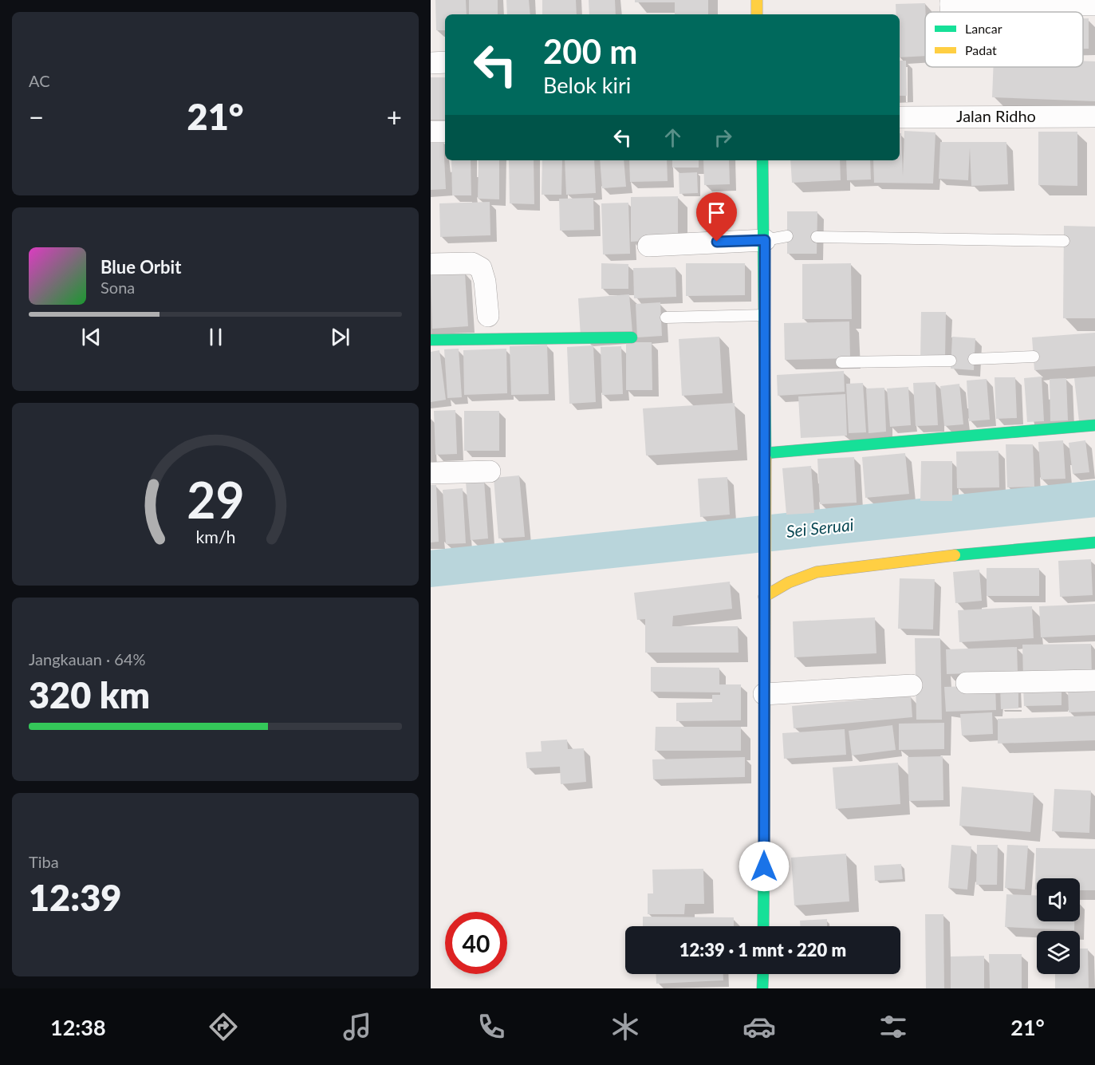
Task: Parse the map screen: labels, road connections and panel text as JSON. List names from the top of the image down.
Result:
{
  "streets": {
    "street": ["Jalan Ridho"]
  },
  "water": ["Sei Seruai"],
  "legend": ["Lancar", "Padat"],
  "page": {
    "tile": [
      "AC",
      ["Jangkauan · 64%", "320 km"],
      ["Tiba", "12:39"]
    ],
    "turn": ["200 m", "Belok kiri"],
    "heat": ["−", "21°", "+"],
    "song": ["Blue Orbit", "Sona"],
    "limit": "40",
    "trip": "12:39 · 1 mnt · 220 m",
    "tabs": ["12:38", "21°"],
    "gauge": ["29", "km/h"]
  }
}
